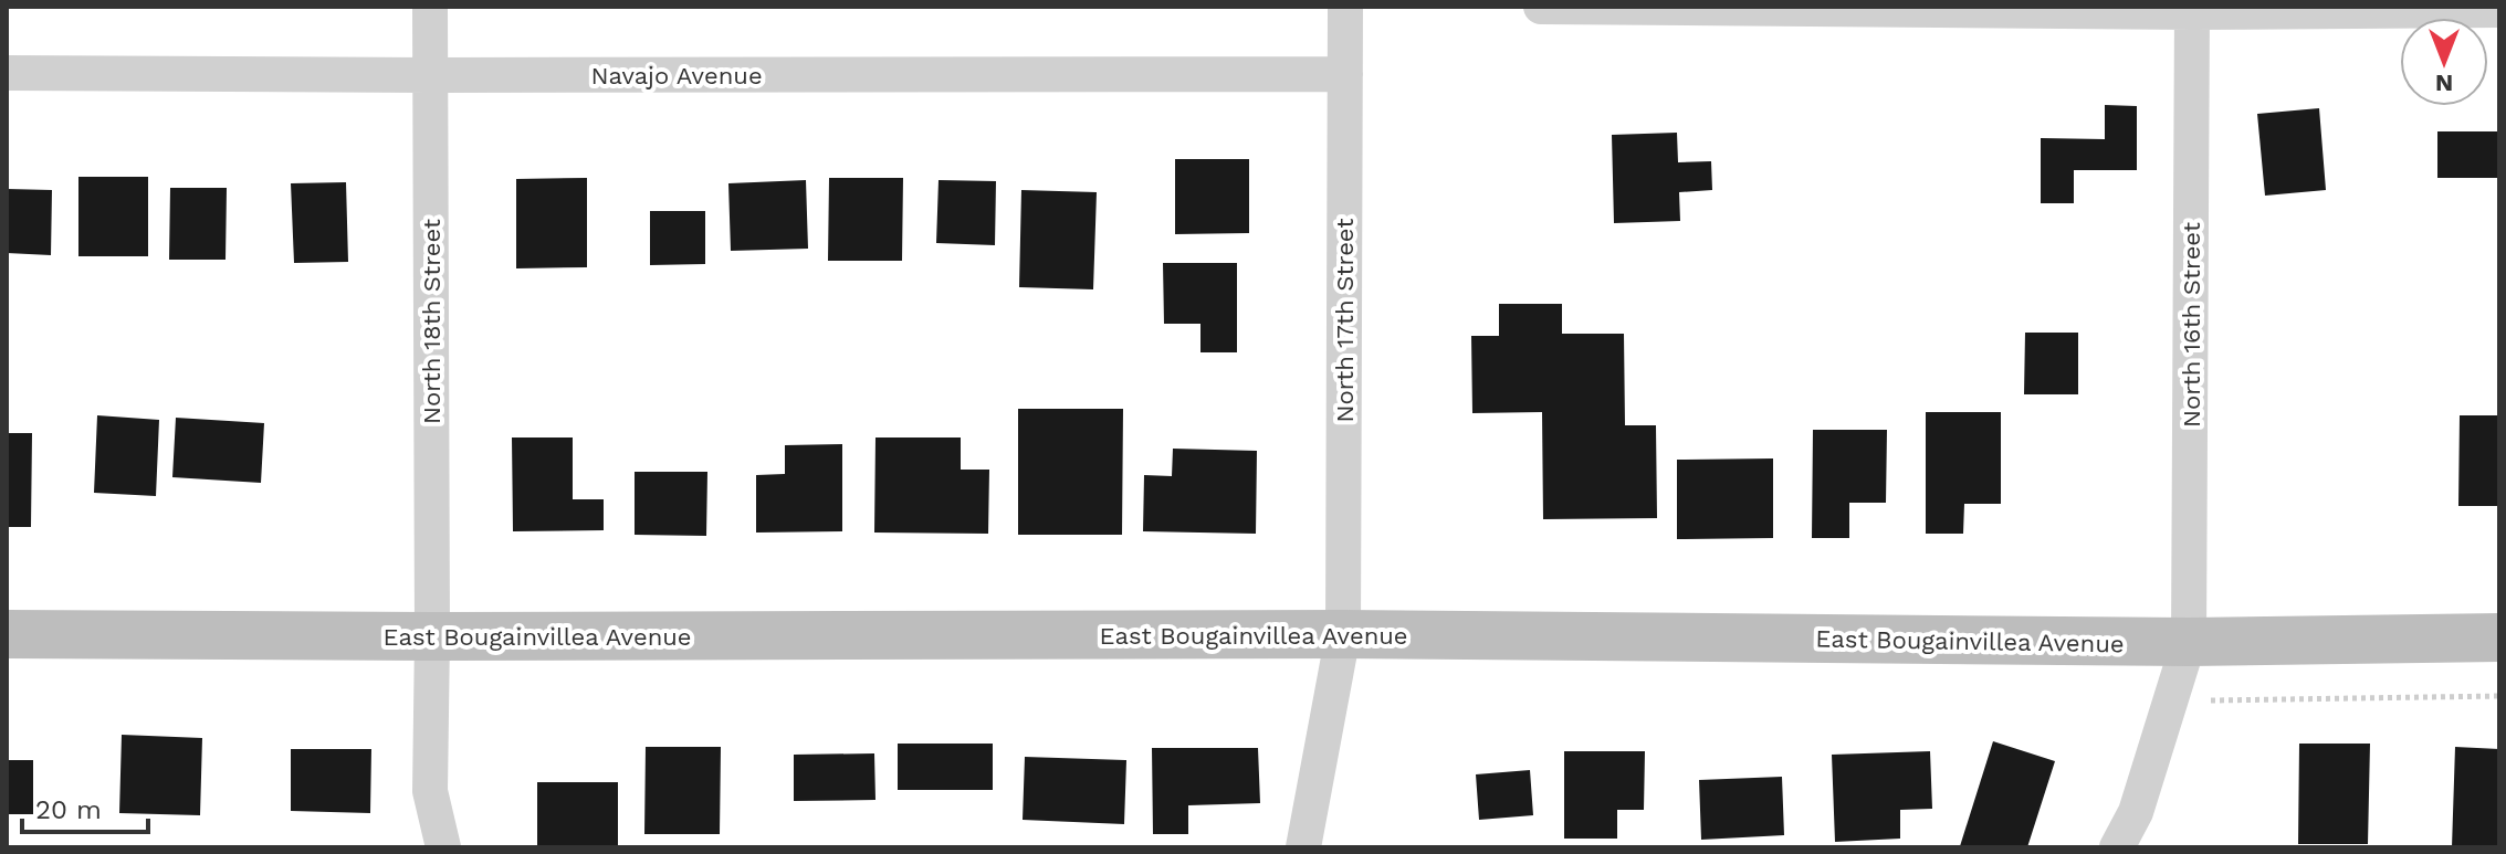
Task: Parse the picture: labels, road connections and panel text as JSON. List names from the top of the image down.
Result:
{
  "streets": {
    "street": [
      "Navajo Avenue",
      "North 17th Street",
      "North 18th Street",
      "North 16th Street",
      "East Bougainvillea Avenue"
    ]
  },
  "crossings": [
    ["Navajo Avenue", "North 17th Street"],
    ["Navajo Avenue", "North 18th Street"],
    ["North 17th Street", "East Bougainvillea Avenue"],
    ["North 18th Street", "East Bougainvillea Avenue"],
    ["North 16th Street", "East Bougainvillea Avenue"]
  ],
  "scale_bar": "20 m",
  "north": "bottom"
}
